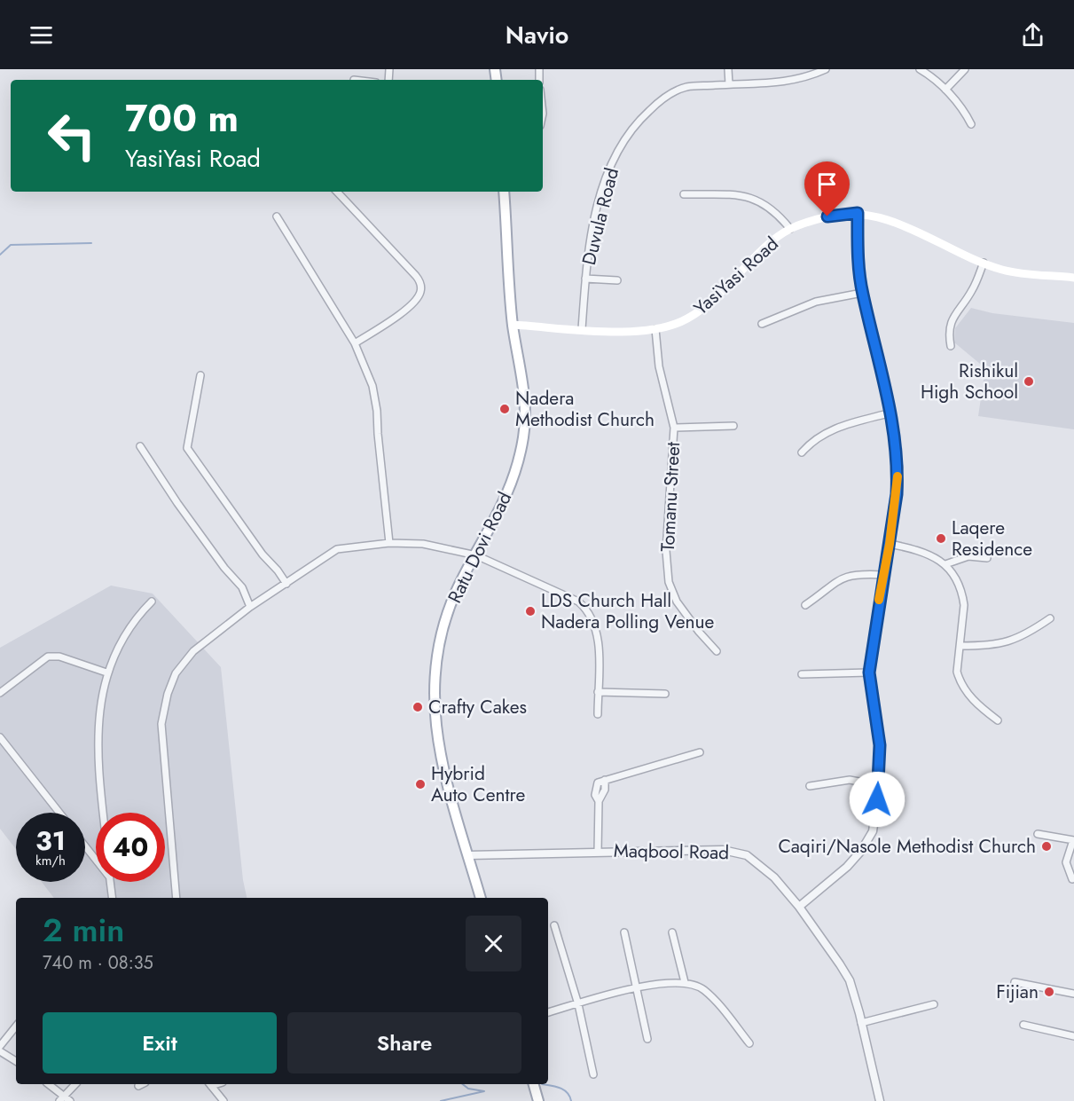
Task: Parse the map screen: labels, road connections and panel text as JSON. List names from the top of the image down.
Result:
{
  "streets": {
    "main road": ["YasiYasi Road", "Ratu Dovi Road"],
    "street": ["Duvula Road", "Tomanu Street", "Maqbool Road"]
  },
  "crossings": [
    ["Duvula Road", "YasiYasi Road"],
    ["YasiYasi Road", "Tomanu Street"],
    ["YasiYasi Road", "Ratu Dovi Road"],
    ["Ratu Dovi Road", "Maqbool Road"]
  ],
  "places": [
    "Rishikul High School",
    "Nadera Methodist Church",
    "Laqere Residence",
    "LDS Church Hall Nadera Polling Venue",
    "Crafty Cakes",
    "Hybrid Auto Centre",
    "Caqiri/Nasole Methodist Church",
    "Fijian"
  ],
  "page": {
    "header": "Navio",
    "turn": ["700 m", "YasiYasi Road"],
    "speed": "31 km/h",
    "limit": "40",
    "heading": ["2 min", "740 m · 08:35"],
    "buttons": ["Exit", "Share"]
  }
}
